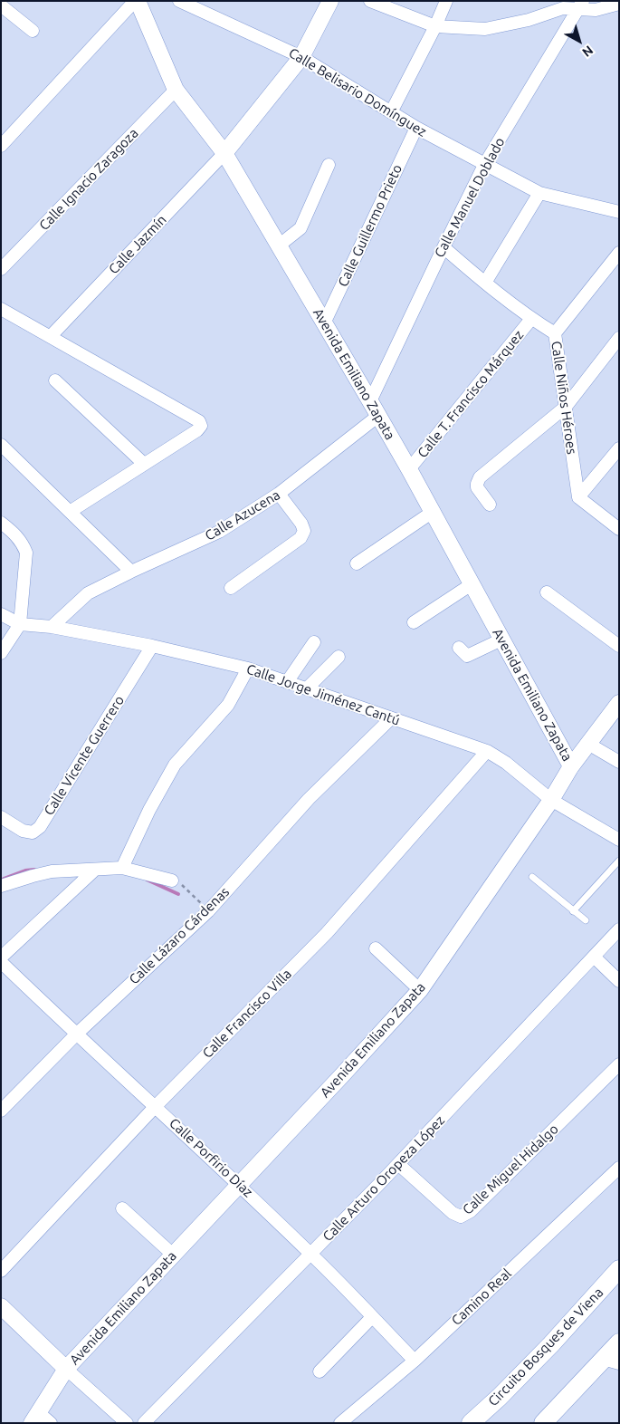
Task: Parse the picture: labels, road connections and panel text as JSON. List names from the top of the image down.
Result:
{
  "streets": {
    "main road": ["Circuito Bosques de Viena"],
    "street": [
      "Calle Belisario Domínguez",
      "Calle Ignacio Zaragoza",
      "Calle Manuel Doblado",
      "Calle Guillermo Prieto",
      "Calle Jazmín",
      "Avenida Emiliano Zapata",
      "Calle T. Francisco Márquez",
      "Calle Niños Héroes",
      "Calle Azucena",
      "Calle Jorge Jiménez Cantú",
      "Calle Vicente Guerrero",
      "Calle Lázaro Cárdenas",
      "Calle Francisco Villa",
      "Calle Porfirio Díaz",
      "Calle Miguel Hidalgo",
      "Calle Arturo Oropeza López",
      "Camino Real"
    ]
  },
  "crossings": [
    ["Calle Belisario Domínguez", "Calle Manuel Doblado"],
    ["Calle Belisario Domínguez", "Calle Guillermo Prieto"],
    ["Calle Ignacio Zaragoza", "Avenida Emiliano Zapata"],
    ["Calle Manuel Doblado", "Avenida Emiliano Zapata"],
    ["Calle Manuel Doblado", "Calle Niños Héroes"],
    ["Calle Guillermo Prieto", "Avenida Emiliano Zapata"],
    ["Calle Jazmín", "Avenida Emiliano Zapata"],
    ["Avenida Emiliano Zapata", "Calle T. Francisco Márquez"],
    ["Avenida Emiliano Zapata", "Calle Azucena"],
    ["Avenida Emiliano Zapata", "Calle Jorge Jiménez Cantú"],
    ["Avenida Emiliano Zapata", "Calle Porfirio Díaz"],
    ["Calle T. Francisco Márquez", "Calle Niños Héroes"],
    ["Calle Azucena", "Calle Jorge Jiménez Cantú"],
    ["Calle Jorge Jiménez Cantú", "Calle Vicente Guerrero"],
    ["Calle Jorge Jiménez Cantú", "Calle Lázaro Cárdenas"],
    ["Calle Jorge Jiménez Cantú", "Calle Francisco Villa"],
    ["Calle Lázaro Cárdenas", "Calle Porfirio Díaz"],
    ["Calle Francisco Villa", "Calle Porfirio Díaz"],
    ["Calle Porfirio Díaz", "Calle Arturo Oropeza López"],
    ["Calle Porfirio Díaz", "Camino Real"],
    ["Calle Miguel Hidalgo", "Calle Arturo Oropeza López"]
  ],
  "north": "bottom right"
}
